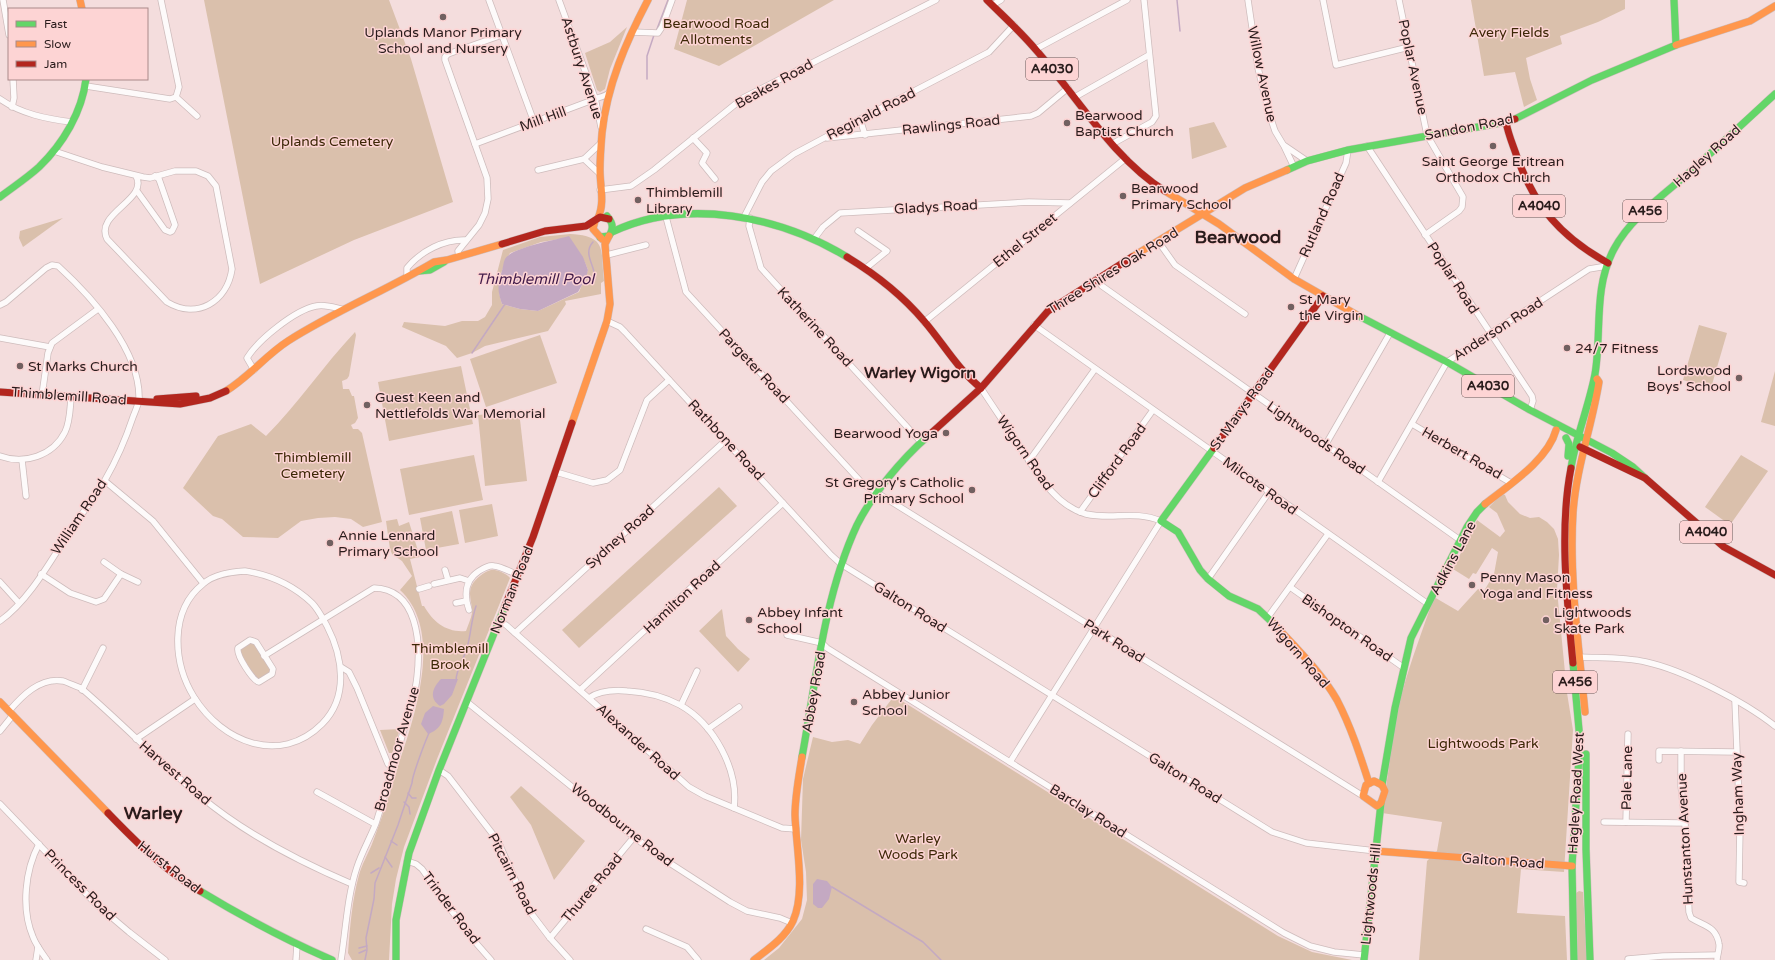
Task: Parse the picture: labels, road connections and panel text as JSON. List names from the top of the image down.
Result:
{
  "streets": {
    "main road": [
      "A4030",
      "Sandon Road",
      "Hagley Road",
      "A4040",
      "A456",
      "Three Shires Oak Road",
      "Thimblemill Road",
      "St Marys Road",
      "Wigorn Road",
      "Adkins Lane",
      "Norman Road",
      "Galton Road",
      "Abbey Road",
      "Hagley Road West",
      "Hurst Road",
      "Lightwoods Hill"
    ],
    "street": [
      "Poplar Avenue",
      "Astbury Avenue",
      "Willow Avenue",
      "Beakes Road",
      "Reginald Road",
      "Mill Hill",
      "Rawlings Road",
      "Gladys Road",
      "Rutland Road",
      "Ethel Street",
      "Poplar Road",
      "Katherine Road",
      "Anderson Road",
      "Pargeter Road",
      "Lightwoods Road",
      "Rathbone Road",
      "Herbert Road",
      "Clifford Road",
      "Milcote Road",
      "William Road",
      "Sydney Road",
      "Hamilton Road",
      "Bishopton Road",
      "Park Road",
      "Alexander Road",
      "Broadmoor Avenue",
      "Harvest Road",
      "Pale Lane",
      "Ingham Way",
      "Barclay Road",
      "Woodbourne Road",
      "Hunstanton Avenue",
      "Pitcairn Road",
      "Princess Road",
      "Thuree Road",
      "Trinder Road"
    ]
  },
  "crossings": [
    ["Poplar Avenue", "Sandon Road"],
    ["Poplar Avenue", "Poplar Road"],
    ["Astbury Avenue", "Mill Hill"],
    ["A4030", "Reginald Road"],
    ["A4030", "Rawlings Road"],
    ["A4030", "Sandon Road"],
    ["A4030", "Hagley Road"],
    ["A4030", "A4040"],
    ["A4030", "A456"],
    ["A4030", "Rutland Road"],
    ["A4030", "Ethel Street"],
    ["A4030", "Three Shires Oak Road"],
    ["A4030", "Poplar Road"],
    ["A4030", "Anderson Road"],
    ["A4030", "St Marys Road"],
    ["A4030", "Adkins Lane"],
    ["A4030", "Hagley Road West"],
    ["Willow Avenue", "Sandon Road"],
    ["Reginald Road", "Rawlings Road"],
    ["Reginald Road", "Katherine Road"],
    ["Sandon Road", "A4040"],
    ["Sandon Road", "Rutland Road"],
    ["Sandon Road", "Three Shires Oak Road"],
    ["Sandon Road", "Poplar Road"],
    ["Hagley Road", "A4040"],
    ["Hagley Road", "Anderson Road"],
    ["Hagley Road", "Hagley Road West"],
    ["A4040", "Anderson Road"],
    ["A4040", "Hagley Road West"],
    ["Gladys Road", "Ethel Street"],
    ["A456", "Hagley Road West"],
    ["Three Shires Oak Road", "Lightwoods Road"],
    ["Three Shires Oak Road", "Wigorn Road"],
    ["Three Shires Oak Road", "Milcote Road"],
    ["Three Shires Oak Road", "Abbey Road"],
    ["Poplar Road", "Anderson Road"],
    ["Katherine Road", "Abbey Road"],
    ["Anderson Road", "Lightwoods Road"],
    ["Anderson Road", "Herbert Road"],
    ["Pargeter Road", "Park Road"],
    ["Pargeter Road", "Abbey Road"],
    ["Thimblemill Road", "William Road"],
    ["Thimblemill Road", "Norman Road"],
    ["St Marys Road", "Lightwoods Road"],
    ["St Marys Road", "Wigorn Road"],
    ["St Marys Road", "Milcote Road"],
    ["Lightwoods Road", "Adkins Lane"],
    ["Rathbone Road", "Sydney Road"],
    ["Rathbone Road", "Norman Road"],
    ["Rathbone Road", "Hamilton Road"],
    ["Rathbone Road", "Galton Road"],
    ["Rathbone Road", "Abbey Road"],
    ["Wigorn Road", "Clifford Road"],
    ["Wigorn Road", "Park Road"],
    ["Wigorn Road", "Abbey Road"],
    ["Wigorn Road", "Lightwoods Hill"],
    ["Herbert Road", "Adkins Lane"],
    ["Clifford Road", "Milcote Road"],
    ["Milcote Road", "Adkins Lane"],
    ["Sydney Road", "Alexander Road"],
    ["Adkins Lane", "Bishopton Road"],
    ["Norman Road", "Alexander Road"],
    ["Norman Road", "Woodbourne Road"],
    ["Norman Road", "Pitcairn Road"],
    ["Norman Road", "Trinder Road"],
    ["Hamilton Road", "Alexander Road"],
    ["Galton Road", "Abbey Road"],
    ["Galton Road", "Hagley Road West"],
    ["Galton Road", "Lightwoods Hill"],
    ["Park Road", "Abbey Road"],
    ["Park Road", "Lightwoods Hill"],
    ["Abbey Road", "Alexander Road"],
    ["Abbey Road", "Barclay Road"],
    ["Abbey Road", "Woodbourne Road"],
    ["Broadmoor Avenue", "Harvest Road"],
    ["Harvest Road", "Hurst Road"],
    ["Barclay Road", "Lightwoods Hill"],
    ["Woodbourne Road", "Thuree Road"],
    ["Pitcairn Road", "Thuree Road"]
  ],
  "districts": ["Bearwood", "Warley Wigorn", "Warley"],
  "water": ["Thimblemill Pool"],
  "parks": [
    "Bearwood Road Allotments",
    "Avery Fields",
    "Uplands Cemetery",
    "Thimblemill Cemetery",
    "Thimblemill Brook",
    "Lightwoods Park",
    "Warley Woods Park"
  ],
  "places": [
    "Uplands Manor Primary School and Nursery",
    "Bearwood Baptist Church",
    "Saint George Eritrean Orthodox Church",
    "Bearwood Primary School",
    "Thimblemill Library",
    "St Mary the Virgin",
    "24/7 Fitness",
    "St Marks Church",
    "Lordswood Boys' School",
    "Guest Keen and Nettlefolds War Memorial",
    "Bearwood Yoga",
    "St Gregory's Catholic Primary School",
    "Annie Lennard Primary School",
    "Penny Mason Yoga and Fitness",
    "Abbey Infant School",
    "Lightwoods Skate Park",
    "Abbey Junior School"
  ],
  "legend": ["Fast", "Slow", "Jam"]
}
